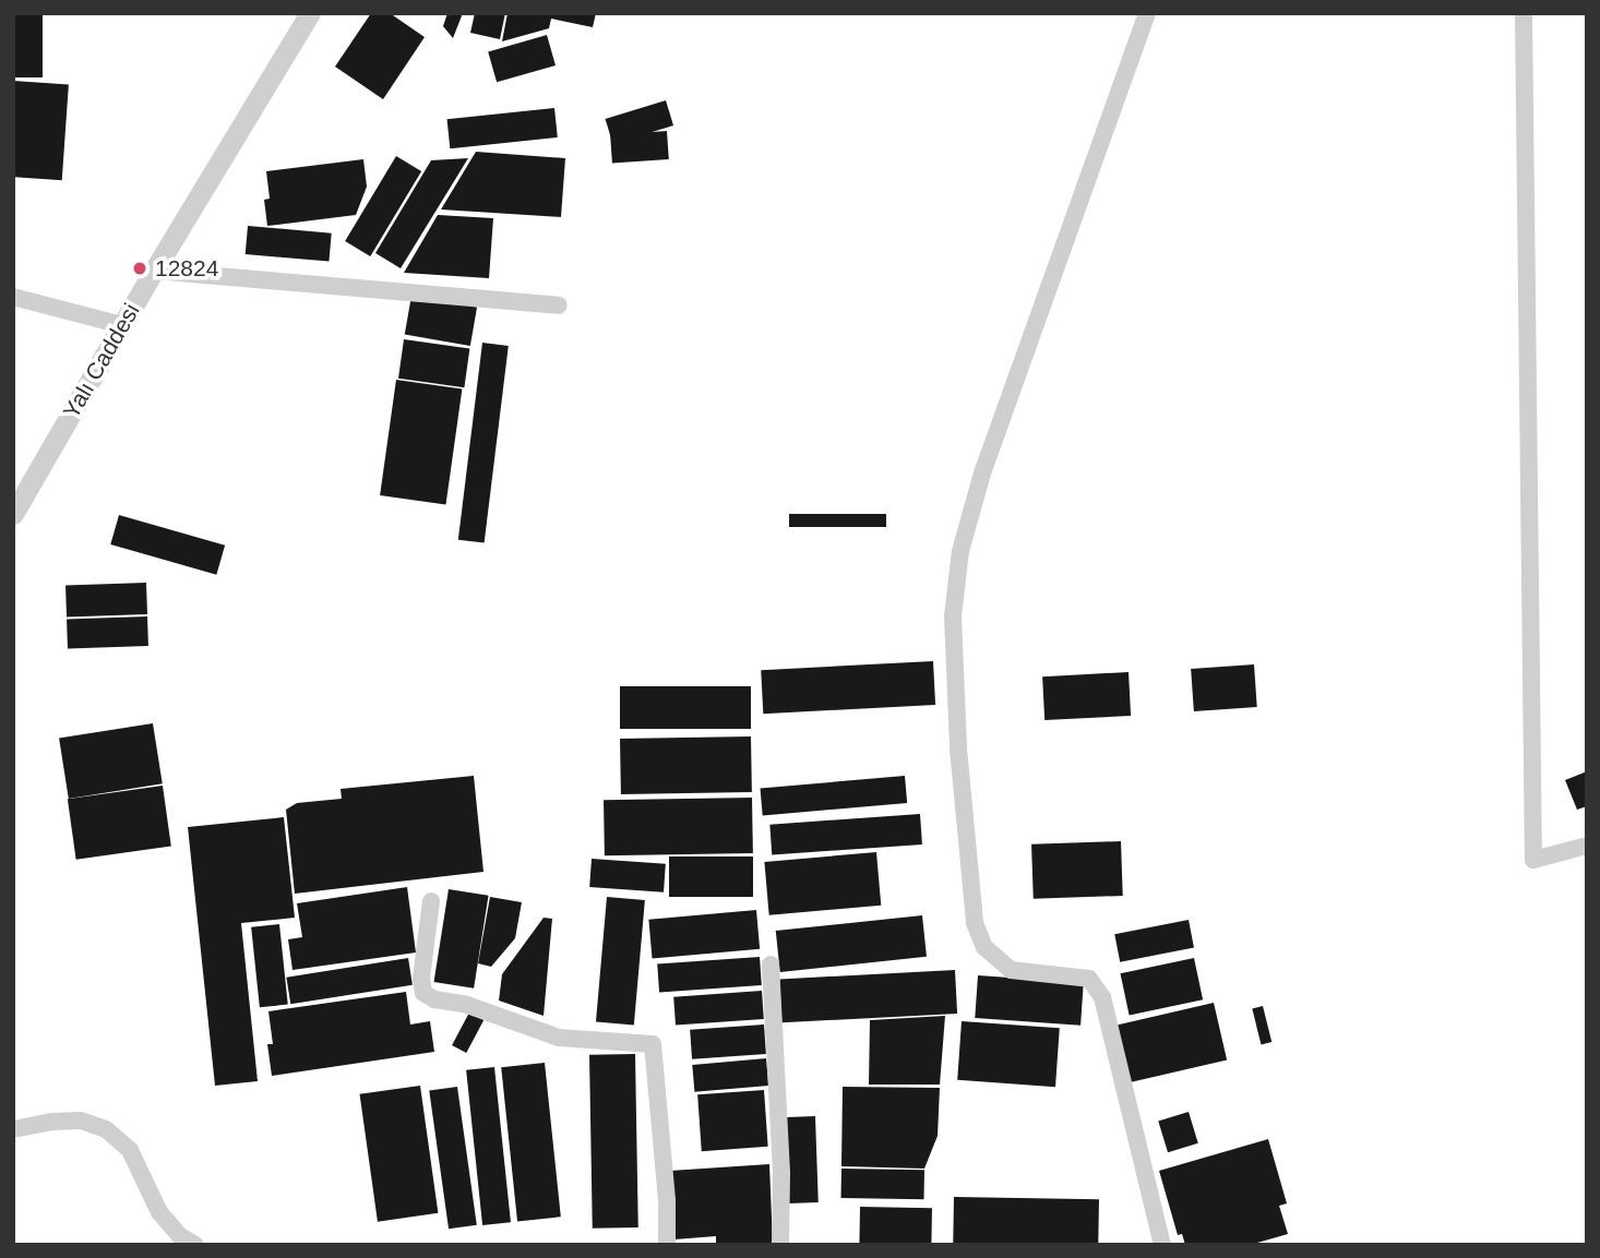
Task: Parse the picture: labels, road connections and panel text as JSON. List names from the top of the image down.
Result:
{
  "streets": {
    "street": ["Yalı Caddesi"]
  },
  "places": ["12824"]
}
